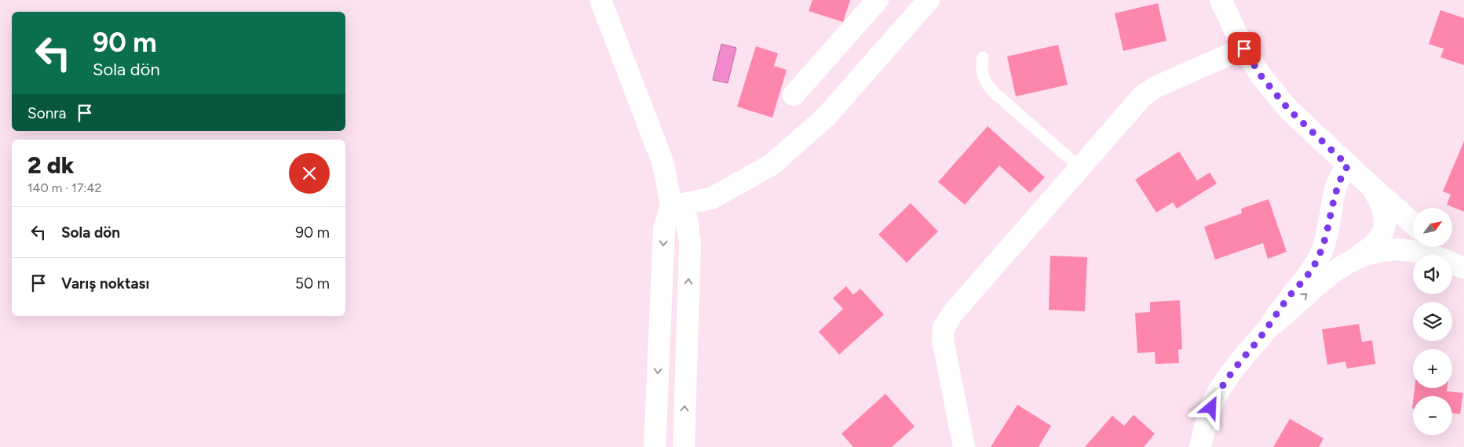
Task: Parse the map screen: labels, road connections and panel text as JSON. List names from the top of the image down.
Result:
{
  "north": "top right",
  "page": {
    "turn": ["90 m", "Sola dön"],
    "then": "Sonra",
    "heading": ["2 dk", "140 m · 17:42"],
    "list": [
      {
        "name": "Sola dön",
        "value": "90 m"
      },
      {
        "name": "Varış noktası",
        "value": "50 m"
      }
    ],
    "map_buttons": ["+", "−"]
  }
}
